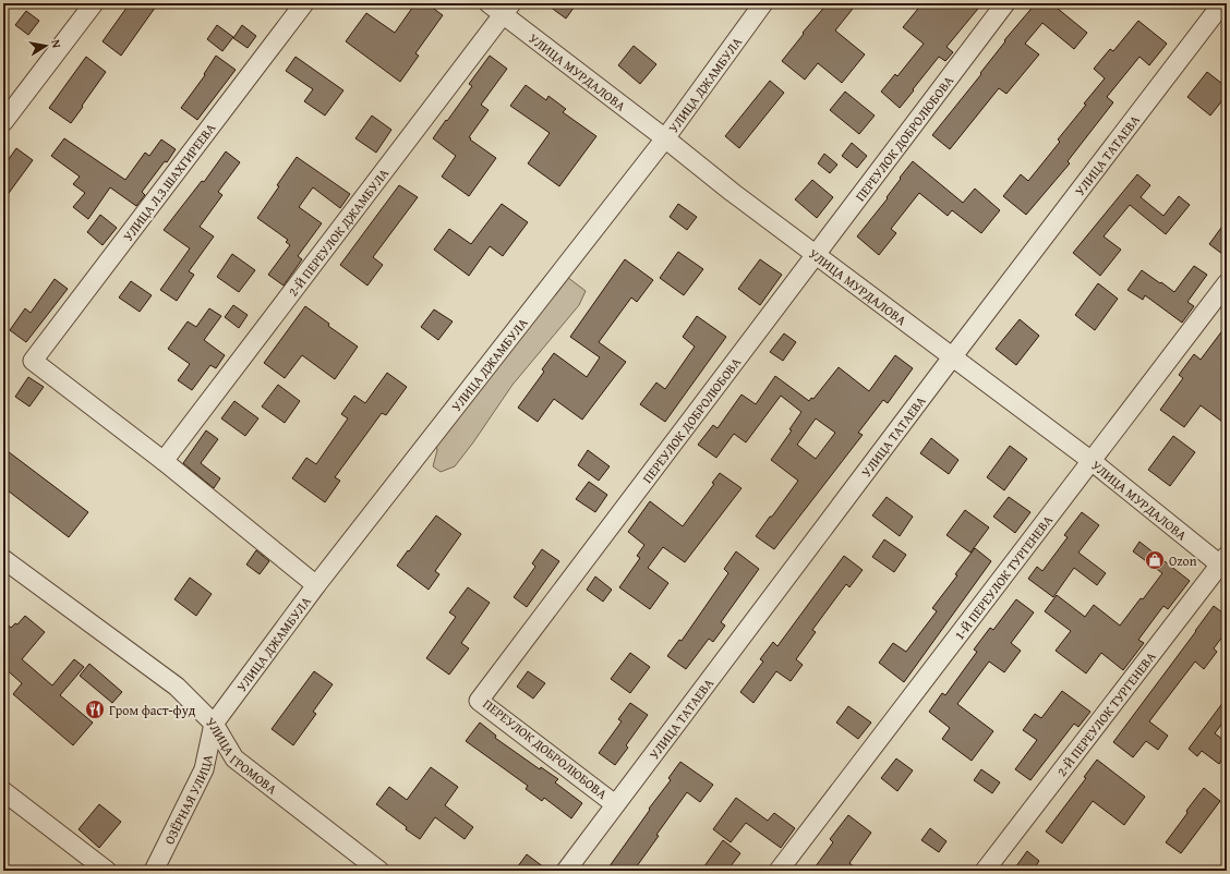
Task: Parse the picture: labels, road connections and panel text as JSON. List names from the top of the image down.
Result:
{
  "streets": {
    "street": [
      "УЛИЦА МУРДАЛОВА",
      "УЛИЦА ДЖАМБУЛА",
      "ПЕРЕУЛОК ДОБРОЛЮБОВА",
      "УЛИЦА ТАТАЕВА",
      "УЛИЦА Л.З.ШАХГИРЕЕВА",
      "2-Й ПЕРЕУЛОК ДЖАМБУЛА",
      "1-Й ПЕРЕУЛОК ТУРГЕНЕВА",
      "2-Й ПЕРЕУЛОК ТУРГЕНЕВА",
      "УЛИЦА ГРОМОВА",
      "ОЗЁРНАЯ УЛИЦА"
    ]
  },
  "crossings": [
    ["УЛИЦА МУРДАЛОВА", "УЛИЦА ДЖАМБУЛА"],
    ["УЛИЦА МУРДАЛОВА", "ПЕРЕУЛОК ДОБРОЛЮБОВА"],
    ["УЛИЦА МУРДАЛОВА", "УЛИЦА ТАТАЕВА"],
    ["УЛИЦА МУРДАЛОВА", "2-Й ПЕРЕУЛОК ДЖАМБУЛА"],
    ["УЛИЦА МУРДАЛОВА", "1-Й ПЕРЕУЛОК ТУРГЕНЕВА"],
    ["УЛИЦА МУРДАЛОВА", "2-Й ПЕРЕУЛОК ТУРГЕНЕВА"],
    ["УЛИЦА ДЖАМБУЛА", "УЛИЦА ГРОМОВА"],
    ["УЛИЦА ДЖАМБУЛА", "ОЗЁРНАЯ УЛИЦА"],
    ["ПЕРЕУЛОК ДОБРОЛЮБОВА", "УЛИЦА ТАТАЕВА"],
    ["УЛИЦА Л.З.ШАХГИРЕЕВА", "2-Й ПЕРЕУЛОК ДЖАМБУЛА"],
    ["УЛИЦА ГРОМОВА", "ОЗЁРНАЯ УЛИЦА"]
  ],
  "places": {
    "shop": ["Ozon"],
    "restaurant": ["Гром фаст-фуд"]
  },
  "north": "right"
}
